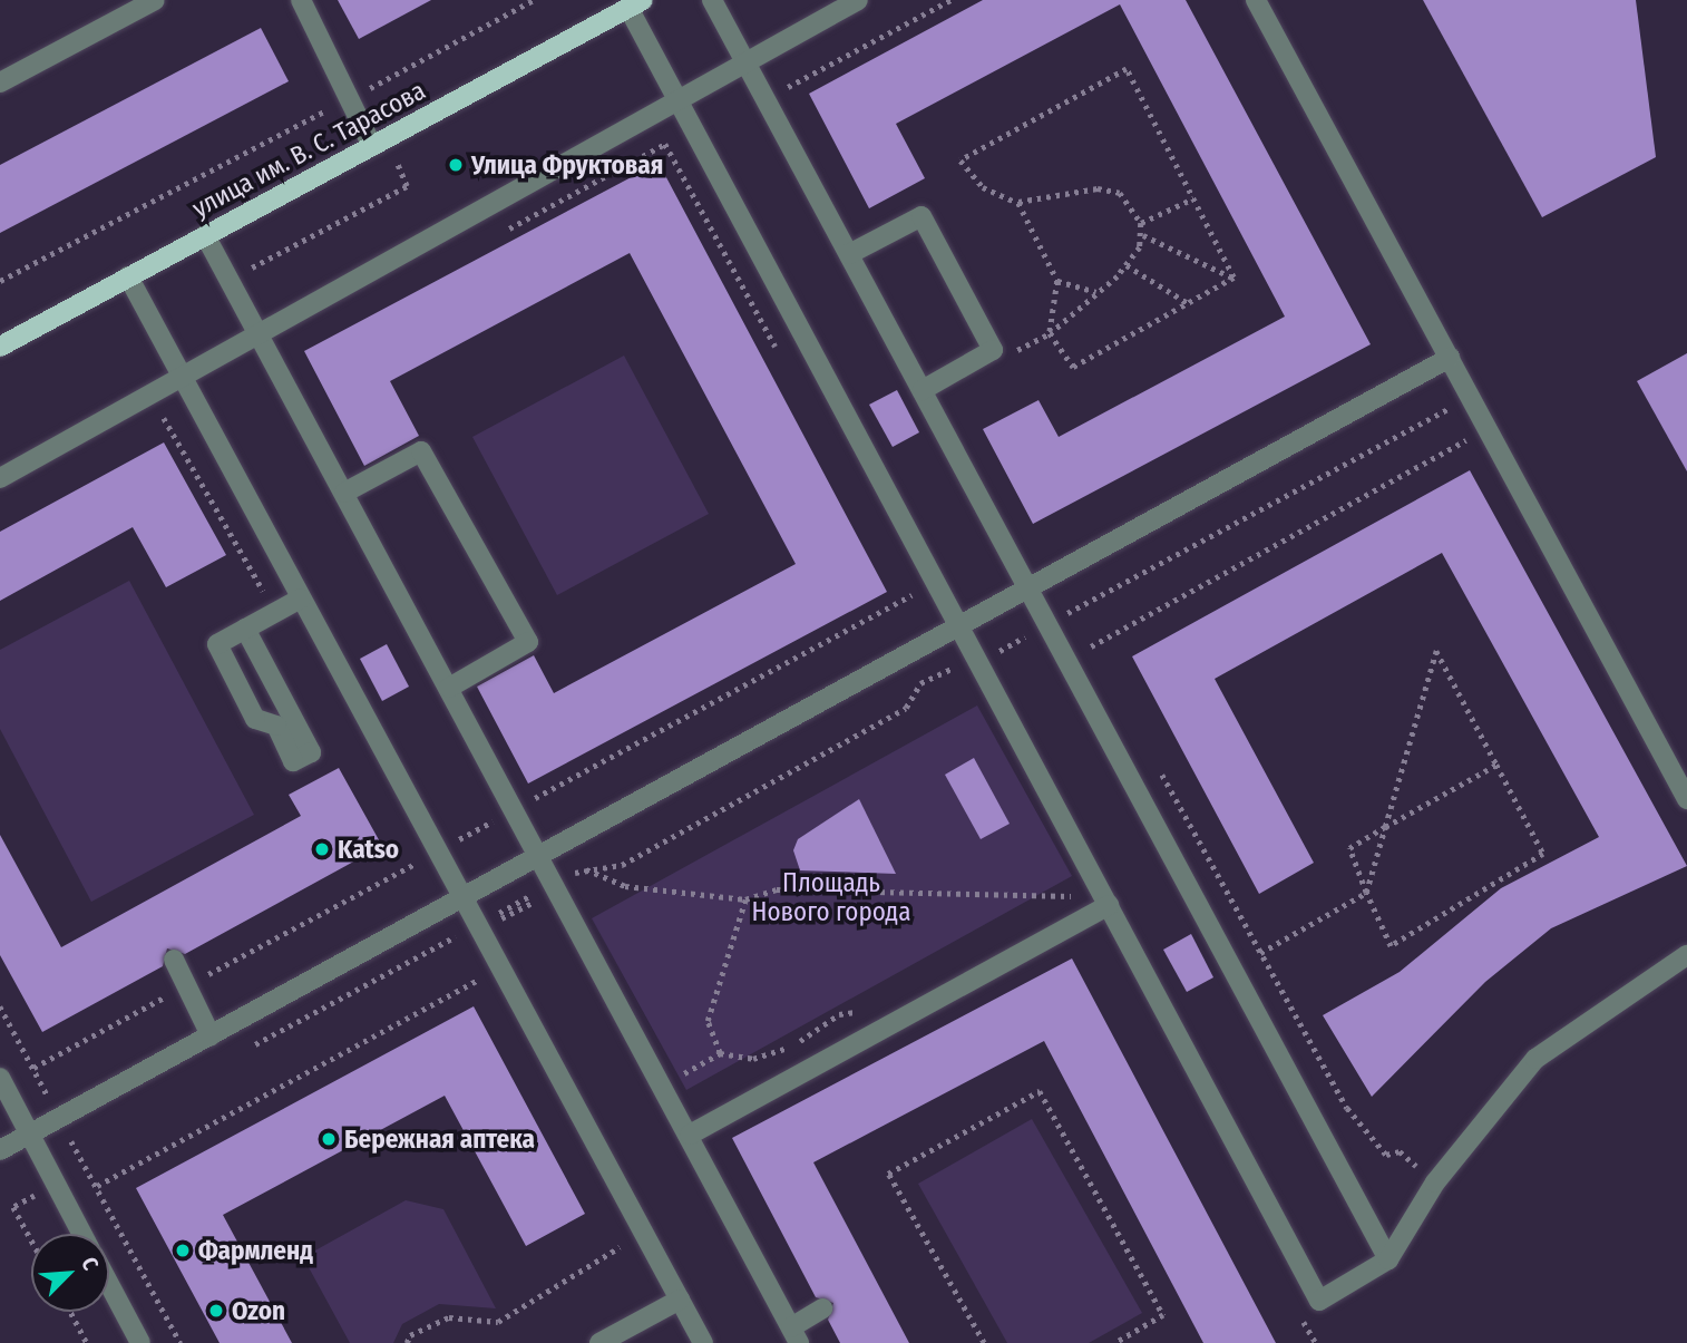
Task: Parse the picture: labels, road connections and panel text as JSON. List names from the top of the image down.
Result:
{
  "streets": {
    "main road": ["улица им. В. С. Тарасова"]
  },
  "parks": ["Площадь Нового города"],
  "places": [
    "Улица Фруктовая",
    "Katso",
    "Бережная аптека",
    "Фармленд",
    "Ozon"
  ],
  "north": "top right"
}
